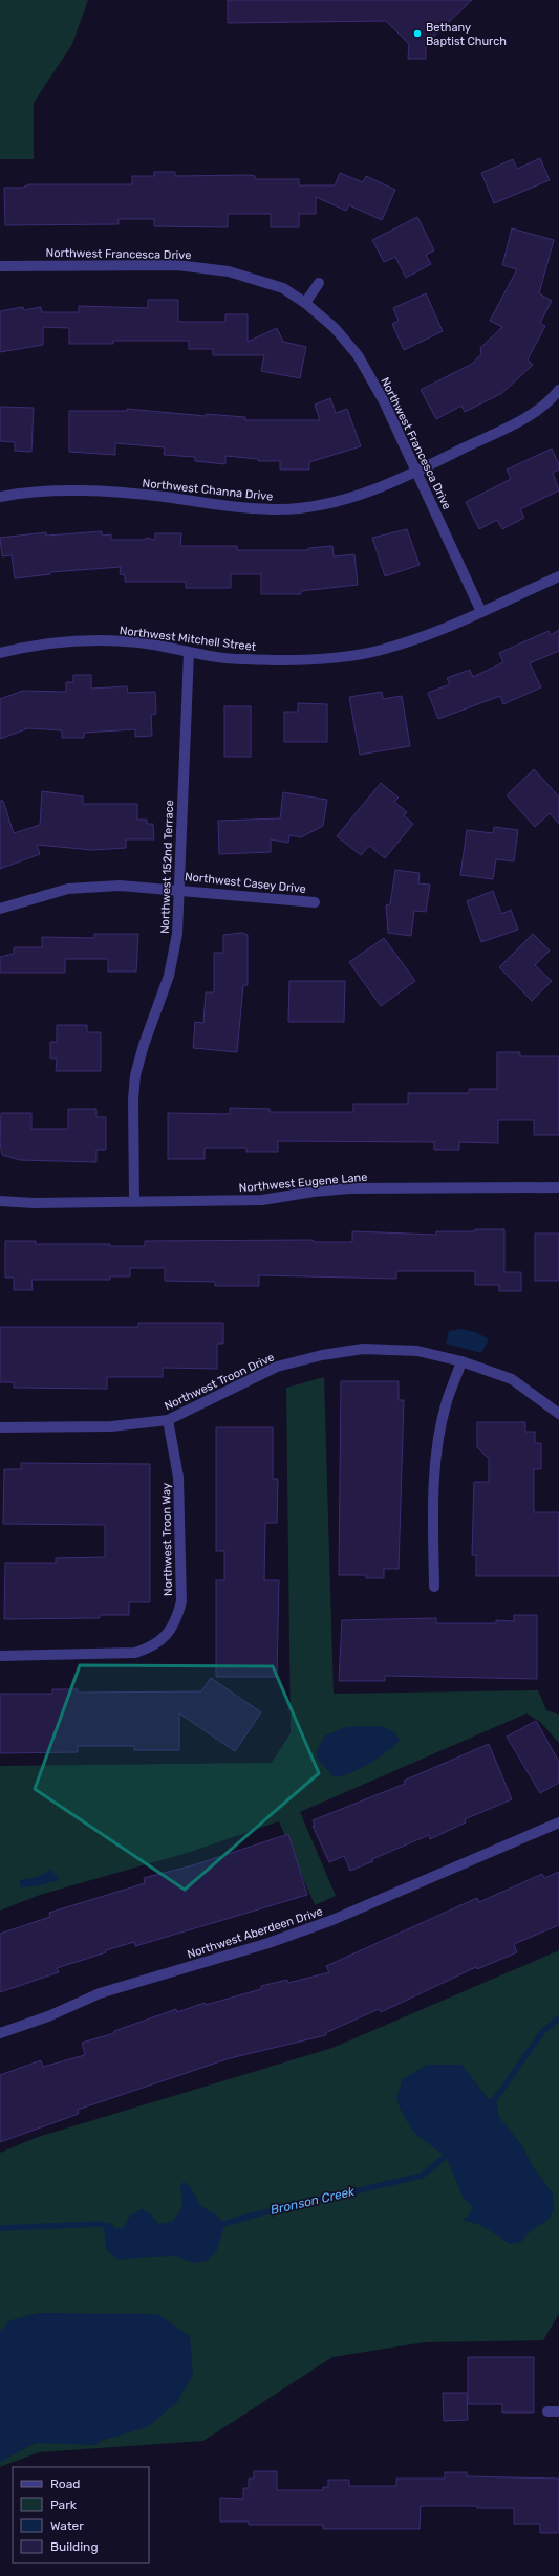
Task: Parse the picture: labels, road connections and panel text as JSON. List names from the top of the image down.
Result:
{
  "streets": {
    "street": [
      "Northwest Francesca Drive",
      "Northwest Channa Drive",
      "Northwest Mitchell Street",
      "Northwest 152nd Terrace",
      "Northwest Casey Drive",
      "Northwest Eugene Lane",
      "Northwest Troon Drive",
      "Northwest Troon Way",
      "Northwest Aberdeen Drive"
    ]
  },
  "crossings": [
    ["Northwest Francesca Drive", "Northwest Channa Drive"],
    ["Northwest Francesca Drive", "Northwest Mitchell Street"],
    ["Northwest Mitchell Street", "Northwest 152nd Terrace"],
    ["Northwest 152nd Terrace", "Northwest Casey Drive"],
    ["Northwest 152nd Terrace", "Northwest Eugene Lane"],
    ["Northwest Troon Drive", "Northwest Troon Way"]
  ],
  "water": ["Bronson Creek"],
  "places": ["Bethany Baptist Church"],
  "legend": [
    "Road",
    "Park",
    "Water",
    "Building"
  ]
}
